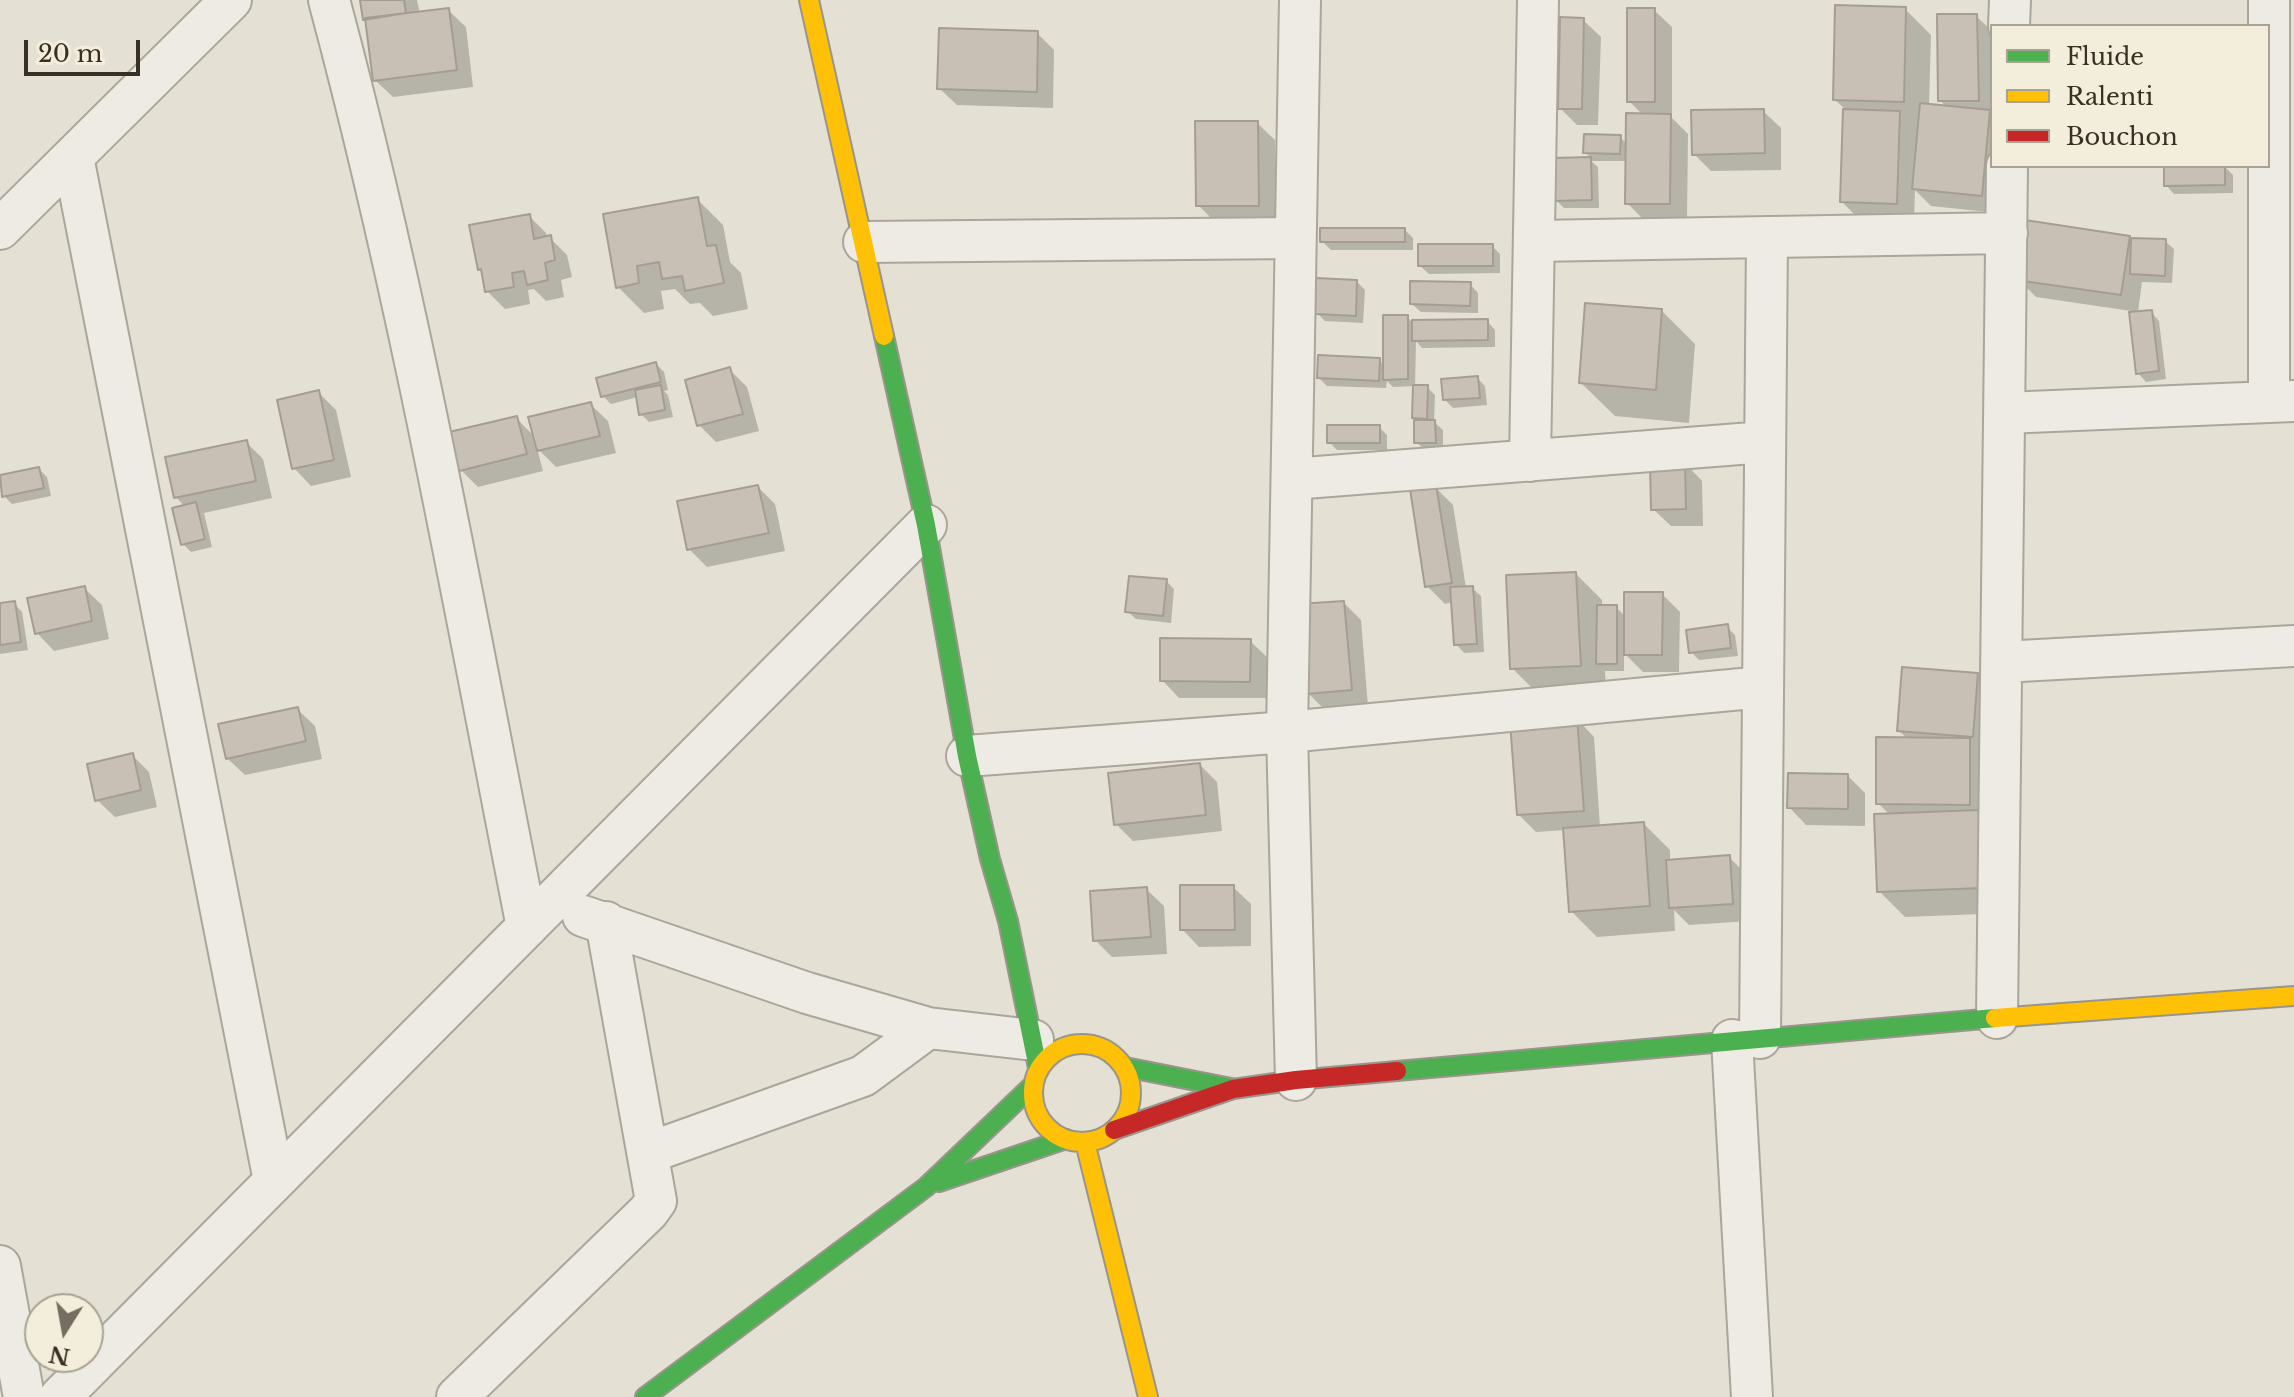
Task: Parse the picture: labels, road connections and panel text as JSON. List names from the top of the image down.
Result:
{
  "legend": ["Fluide", "Ralenti", "Bouchon"],
  "scale_bar": "20 m",
  "north": "bottom"
}
